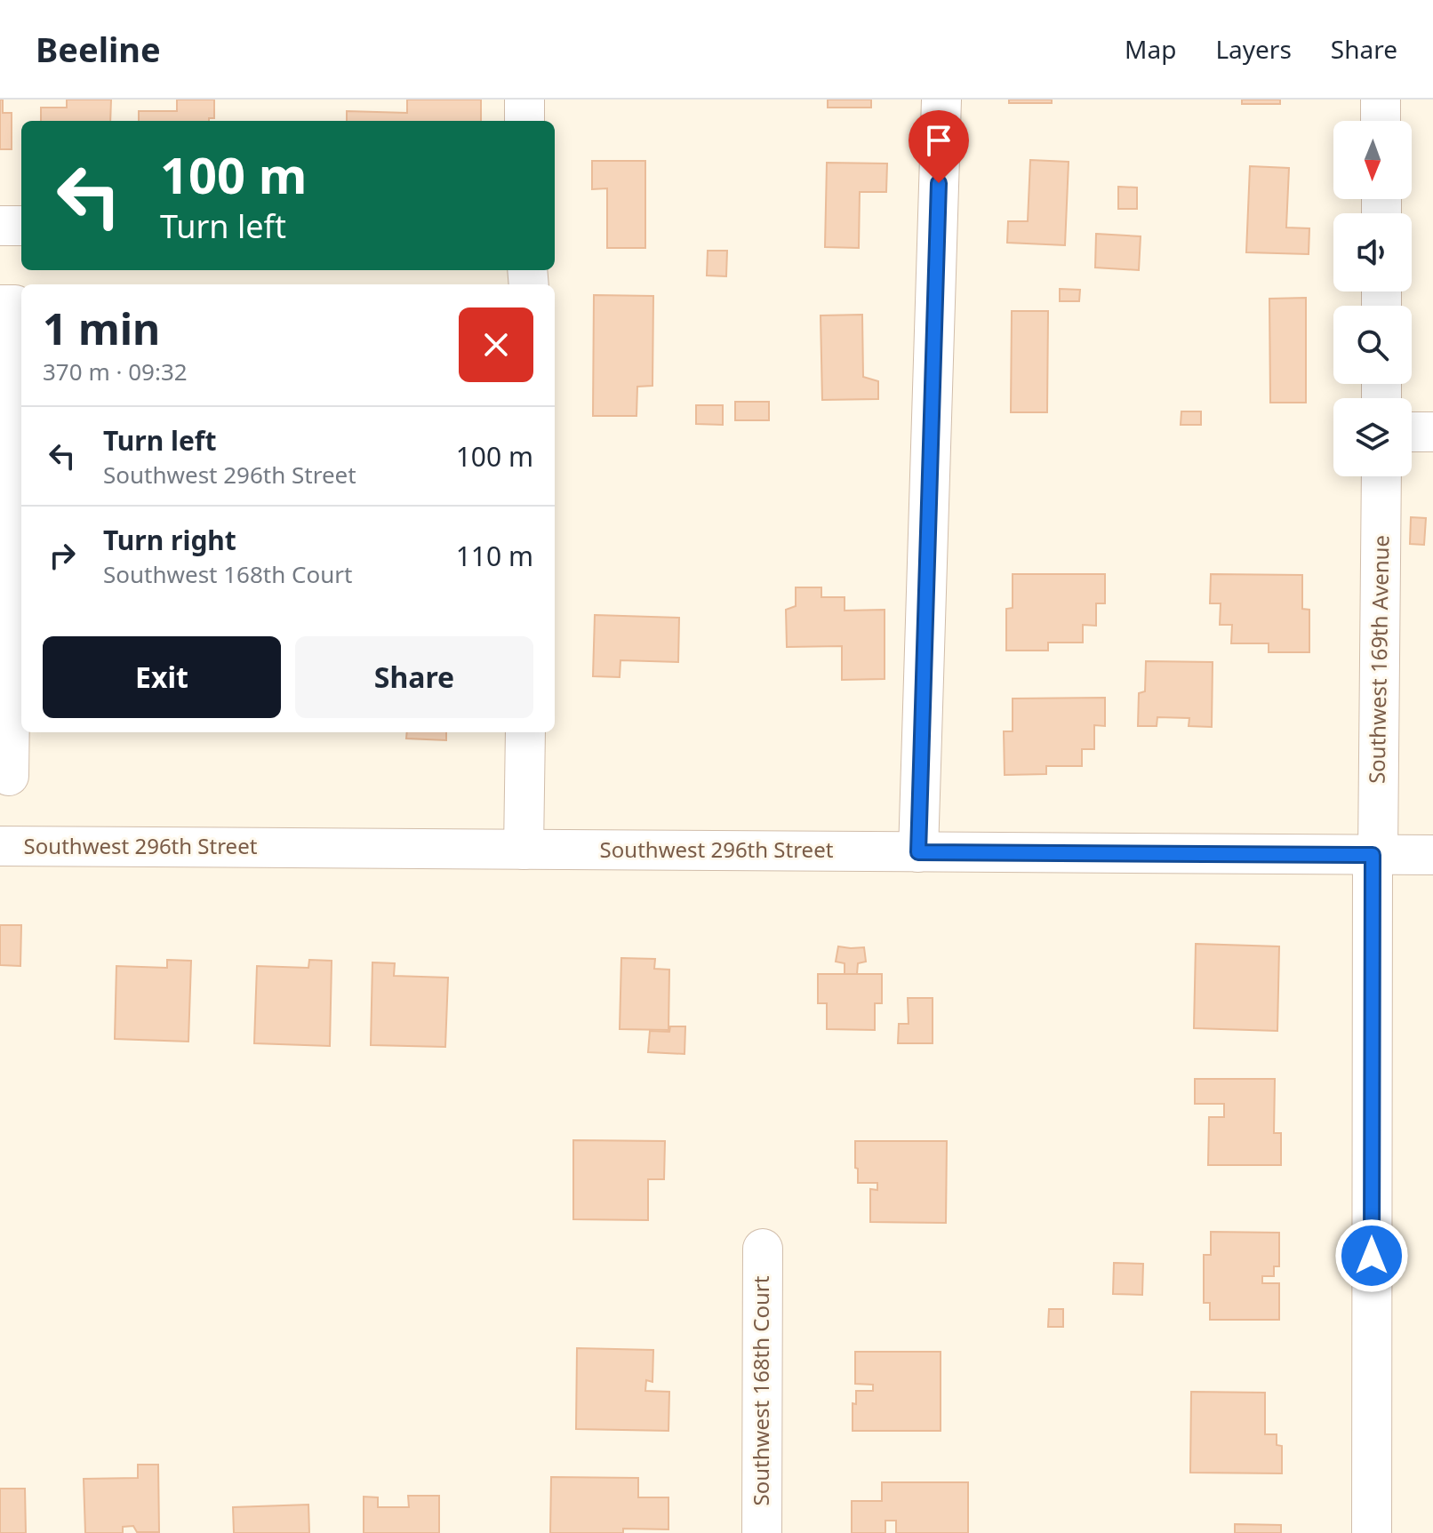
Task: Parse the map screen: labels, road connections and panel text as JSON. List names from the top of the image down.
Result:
{
  "streets": {
    "street": ["Southwest 169th Avenue", "Southwest 296th Street", "Southwest 168th Court"]
  },
  "crossings": [
    ["Southwest 169th Avenue", "Southwest 296th Street"]
  ],
  "north": "bottom",
  "page": {
    "header": "Beeline",
    "nav": ["Map", "Layers", "Share"],
    "turn": ["100 m", "Turn left"],
    "heading": ["1 min", "370 m · 09:32"],
    "list": [
      {
        "name": "Turn left",
        "note": "Southwest 296th Street",
        "value": "100 m"
      },
      {
        "name": "Turn right",
        "note": "Southwest 168th Court",
        "value": "110 m"
      }
    ],
    "buttons": ["Exit", "Share"]
  }
}
